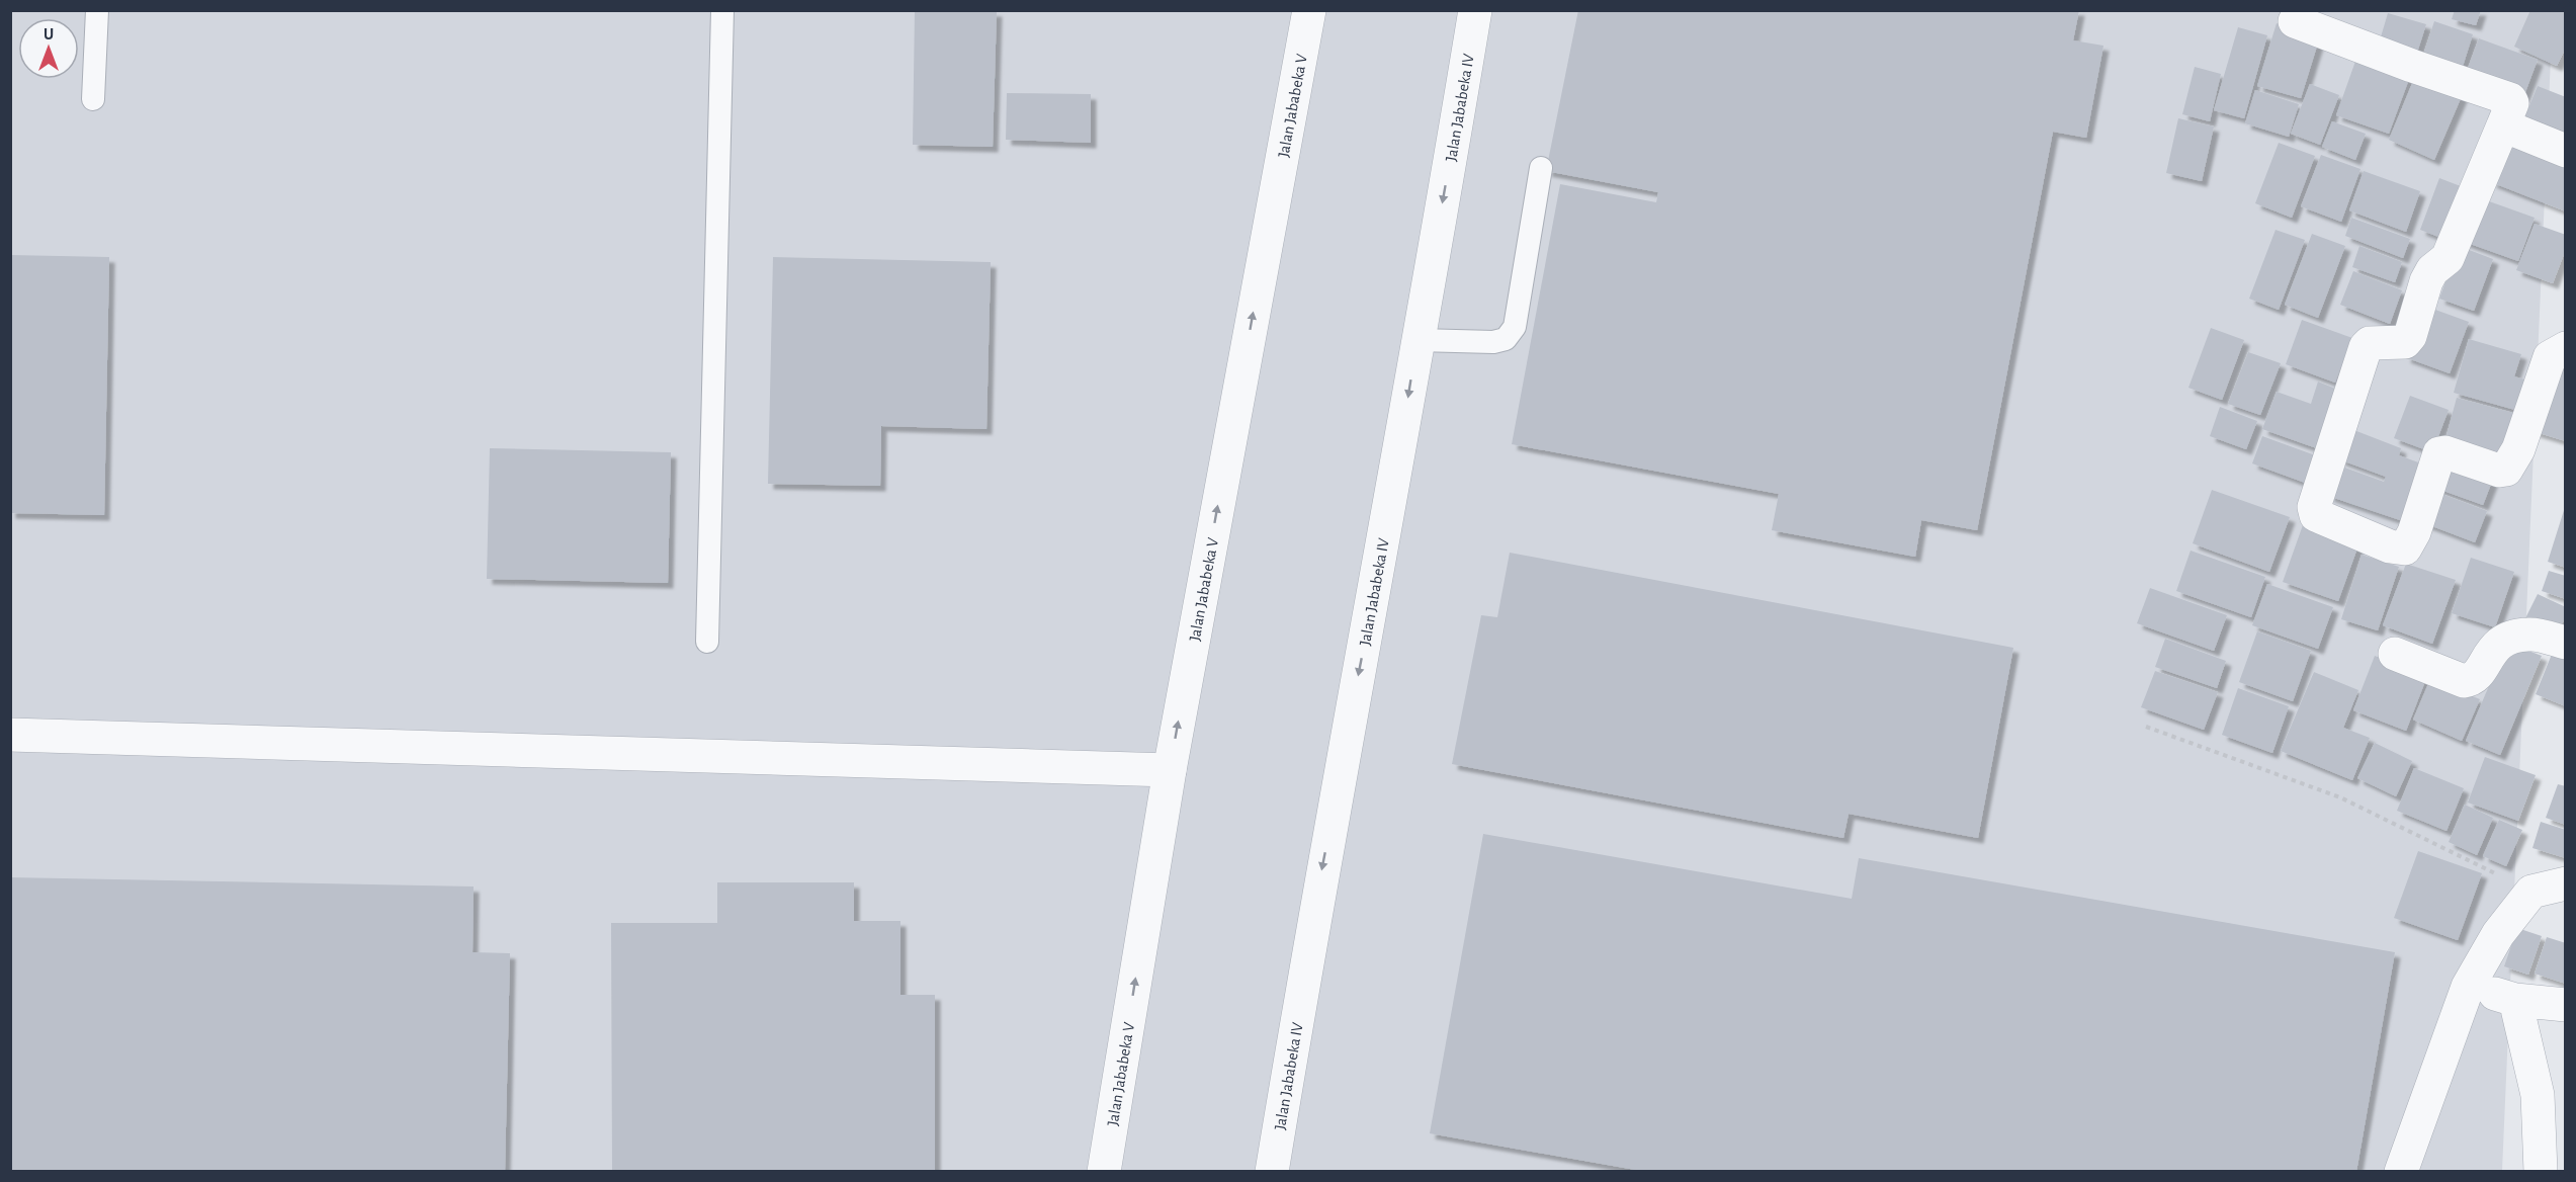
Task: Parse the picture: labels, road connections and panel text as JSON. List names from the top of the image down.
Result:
{
  "streets": {
    "street": ["Jalan Jababeka V", "Jalan Jababeka IV"]
  },
  "one_way": ["Jalan Jababeka V", "Jalan Jababeka IV"],
  "north": "top"
}
